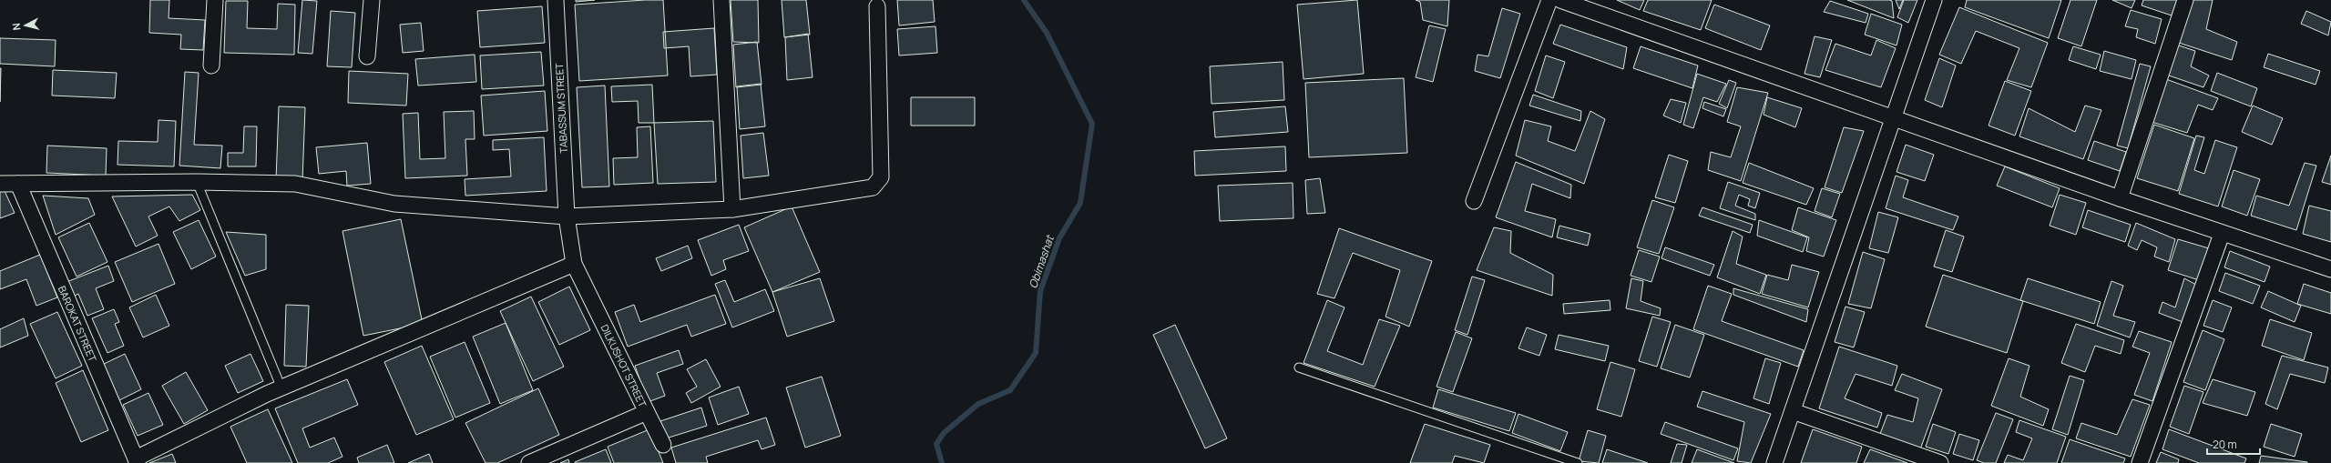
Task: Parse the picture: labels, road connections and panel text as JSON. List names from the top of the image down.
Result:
{
  "streets": {
    "street": ["TABASSUM STREET", "BAROKAT STREET", "DILKUSHOT STREET"]
  },
  "crossings": [
    ["TABASSUM STREET", "DILKUSHOT STREET"]
  ],
  "water": ["Obimashat"],
  "scale_bar": "20 m",
  "north": "left"
}
